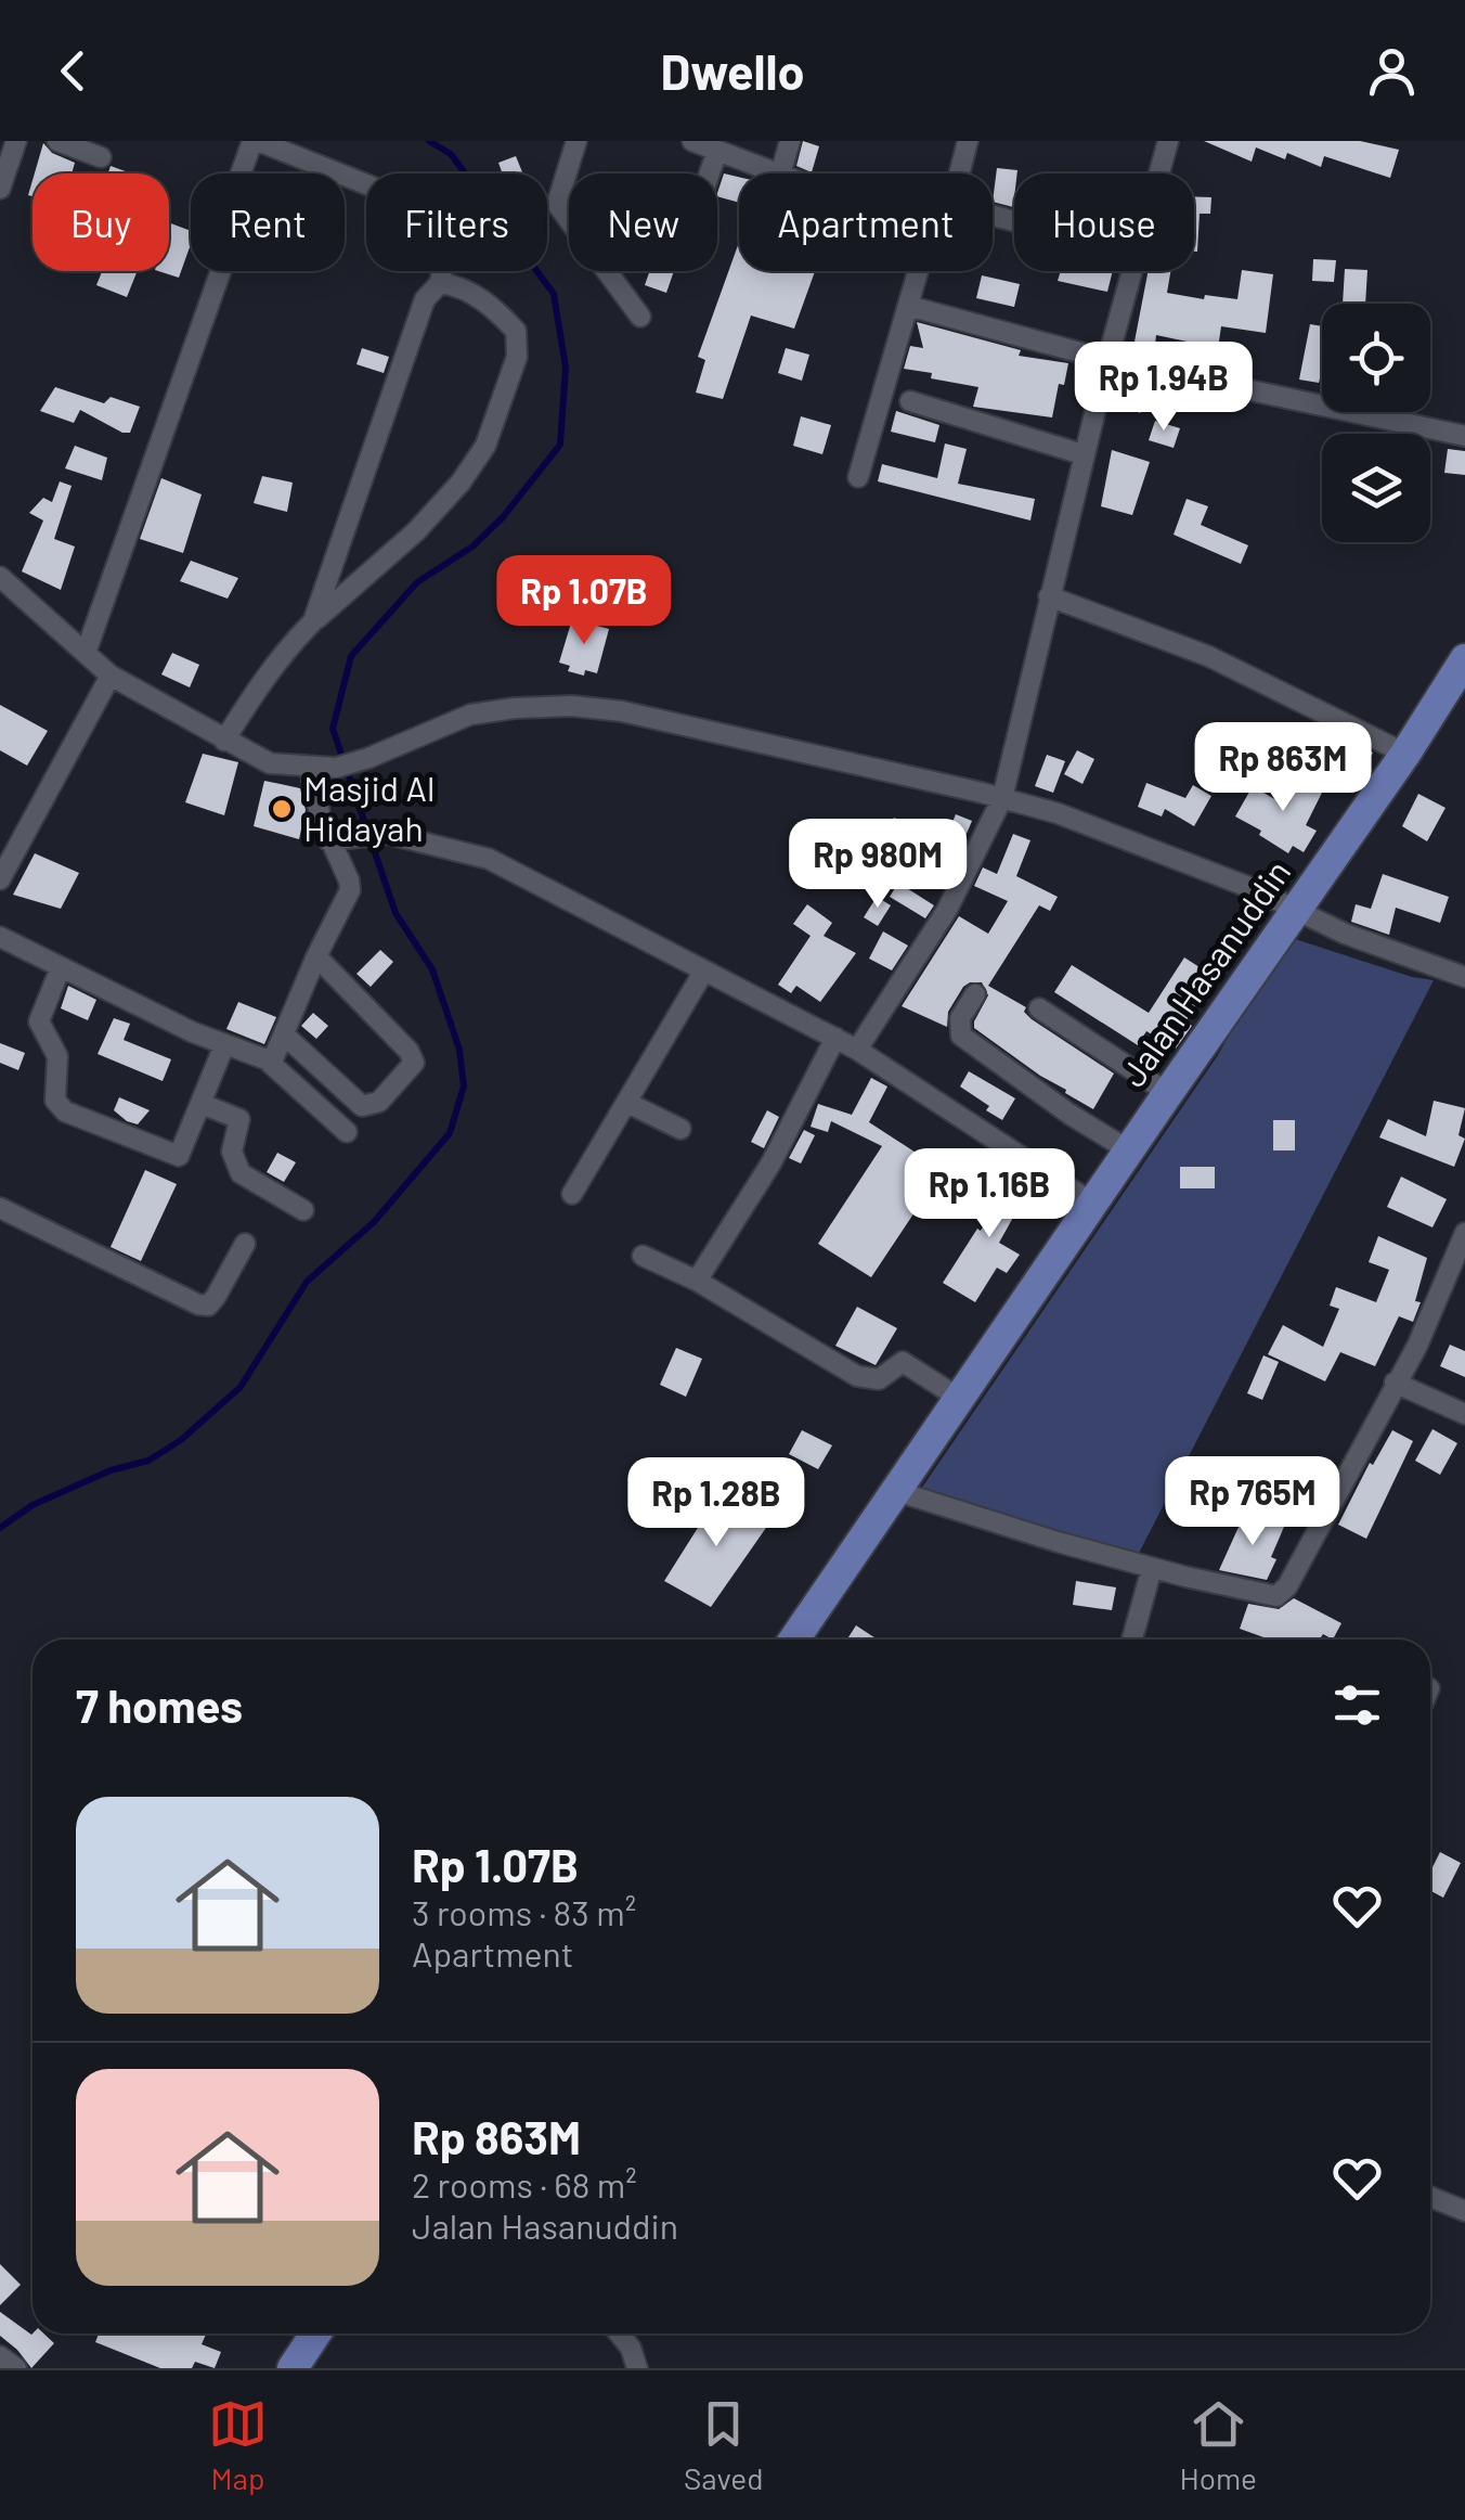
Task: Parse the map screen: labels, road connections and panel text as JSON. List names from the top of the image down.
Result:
{
  "streets": {
    "main road": ["Jalan Hasanuddin"]
  },
  "places": ["Masjid Al Hidayah"],
  "page": {
    "header": "Dwello",
    "chip": [
      "Buy",
      "Rent",
      "Filters",
      "New",
      "Apartment",
      "House"
    ],
    "price": [
      "Rp 1.94B",
      "Rp 1.07B",
      "Rp 863M",
      "Rp 980M",
      "Rp 1.16B",
      "Rp 765M",
      "Rp 1.28B"
    ],
    "heading": "7 homes",
    "list": [
      {
        "name": "Rp 1.07B",
        "note": "3 rooms · 83 m² · Apartment"
      },
      {
        "name": "Rp 863M",
        "note": "2 rooms · 68 m² · Jalan Hasanuddin"
      }
    ],
    "tabs": ["Map", "Saved", "Home"]
  }
}
